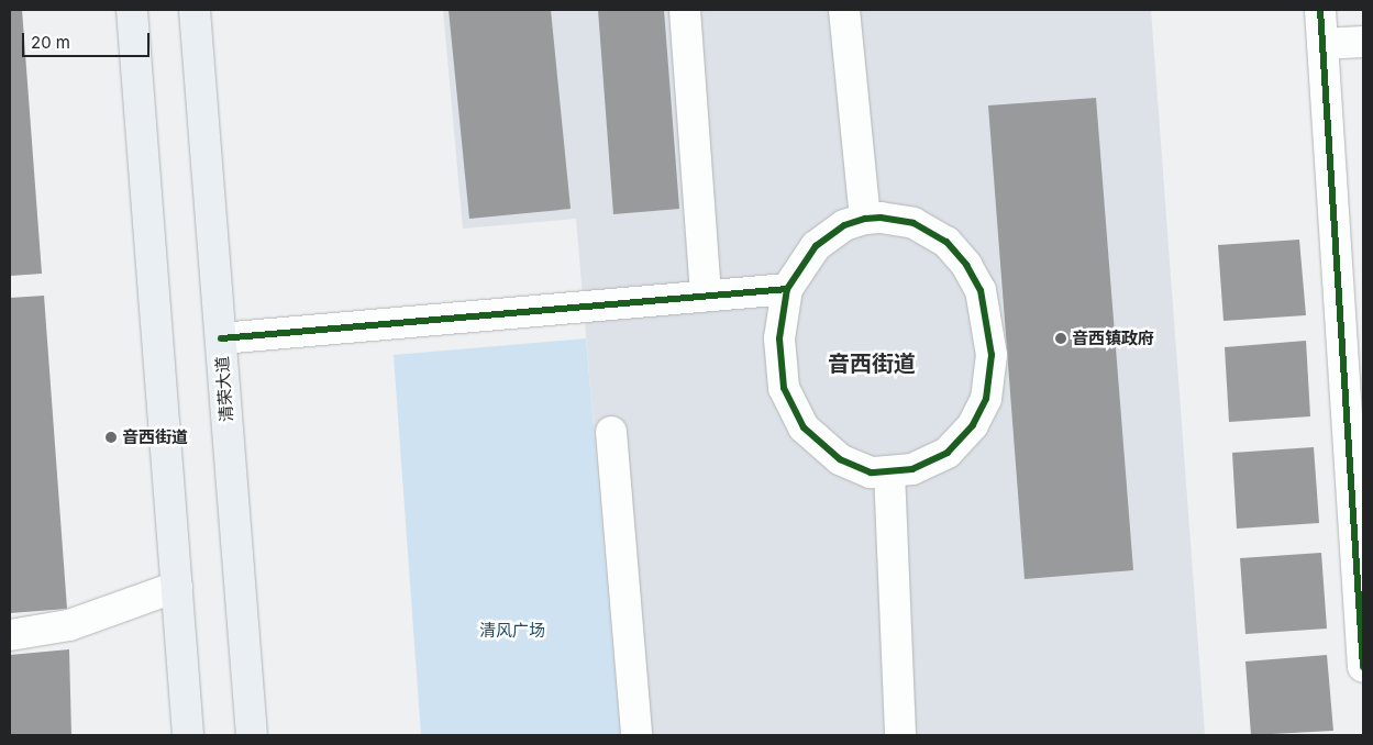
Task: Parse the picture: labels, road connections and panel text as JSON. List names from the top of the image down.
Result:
{
  "streets": {
    "main road": ["清荣大道"]
  },
  "districts": ["音西街道"],
  "parks": ["清风广场"],
  "places": ["音西镇政府", "音西街道"],
  "scale_bar": "20 m"
}
